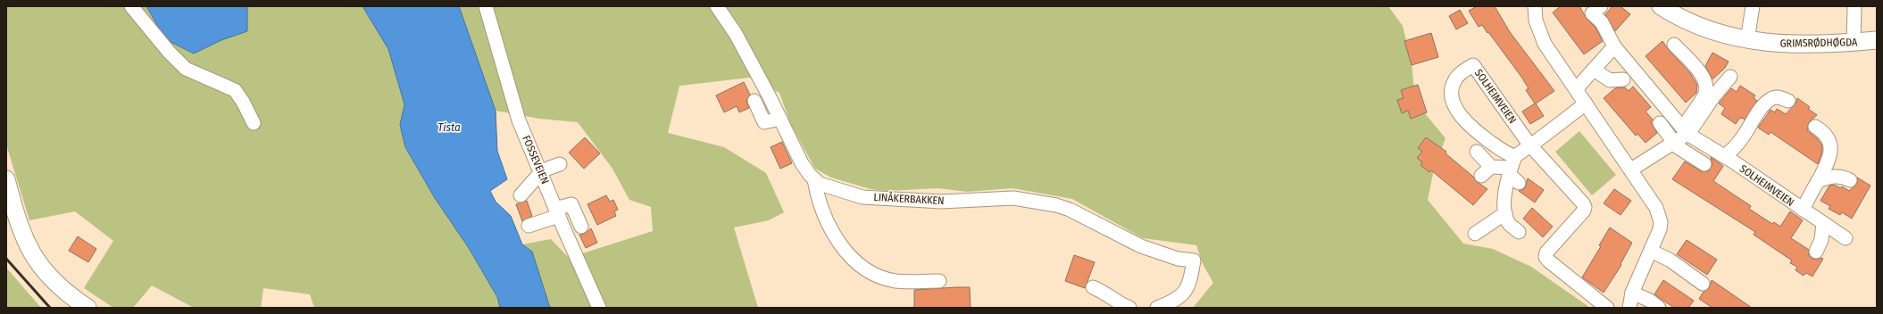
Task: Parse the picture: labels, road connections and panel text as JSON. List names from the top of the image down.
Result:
{
  "streets": {
    "main road": ["GRIMSRØDHØGDA"],
    "street": ["SOLHEIMVEIEN", "FOSSEVEIEN", "LINÅKERBAKKEN"]
  },
  "water": ["Tista"]
}
